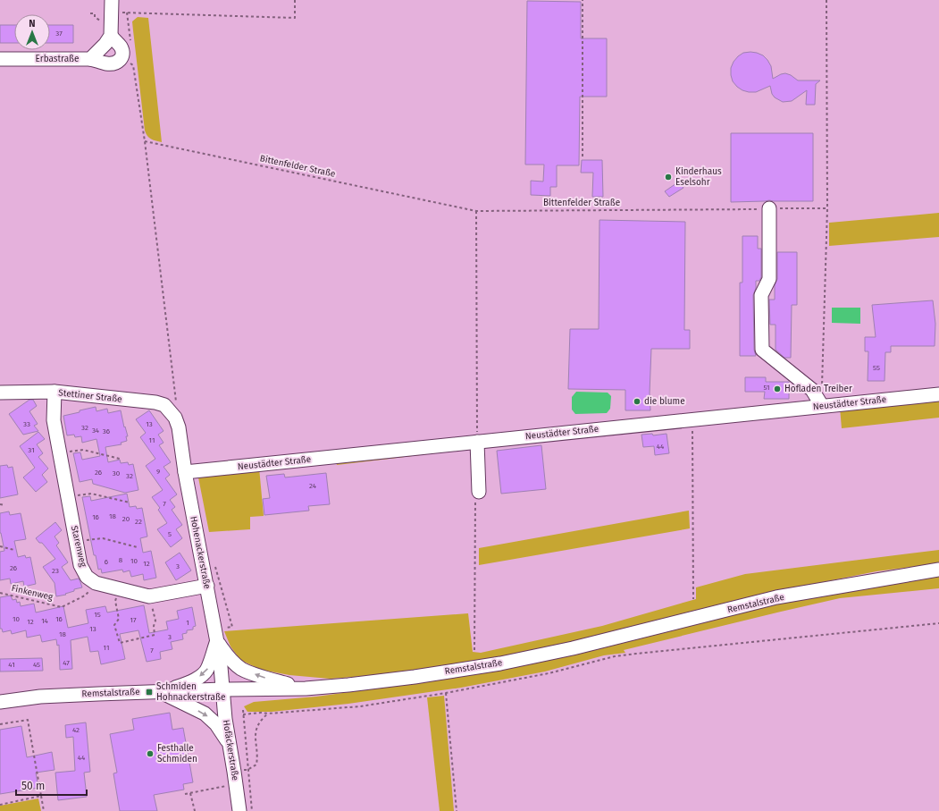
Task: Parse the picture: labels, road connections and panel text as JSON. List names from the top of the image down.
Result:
{
  "streets": {
    "street": [
      "Erbastraße",
      "Stettiner Straße",
      "Neustädter Straße",
      "Starenweg",
      "Hohenackerstraße",
      "Remstalstraße",
      "Hofäckerstraße"
    ],
    "path": ["Bittenfelder Straße", "Finkenweg"]
  },
  "crossings": [
    ["Stettiner Straße", "Starenweg"],
    ["Stettiner Straße", "Hohenackerstraße"],
    ["Neustädter Straße", "Hohenackerstraße"],
    ["Starenweg", "Finkenweg"],
    ["Hohenackerstraße", "Remstalstraße"],
    ["Hohenackerstraße", "Hofäckerstraße"],
    ["Remstalstraße", "Hofäckerstraße"]
  ],
  "places": {
    "other": [
      "Kinderhaus Eselsohr",
      "Hofladen Treiber",
      "die blume",
      "Festhalle Schmiden"
    ],
    "transit": ["Schmiden Hohnackerstraße"]
  },
  "house_numbers": [
    "37",
    "55",
    "51",
    "33",
    "13",
    "32",
    "34",
    "36",
    "11",
    "44",
    "31",
    "9",
    "26",
    "30",
    "32",
    "24",
    "7",
    "18",
    "16",
    "20",
    "22",
    "5",
    "8",
    "10",
    "6",
    "12",
    "3",
    "26",
    "23",
    "15",
    "10",
    "16",
    "17",
    "14",
    "12",
    "1",
    "13",
    "18",
    "3",
    "11",
    "7",
    "47",
    "41",
    "45",
    "42",
    "44"
  ],
  "scale_bar": "50 m",
  "north": "top"
}
